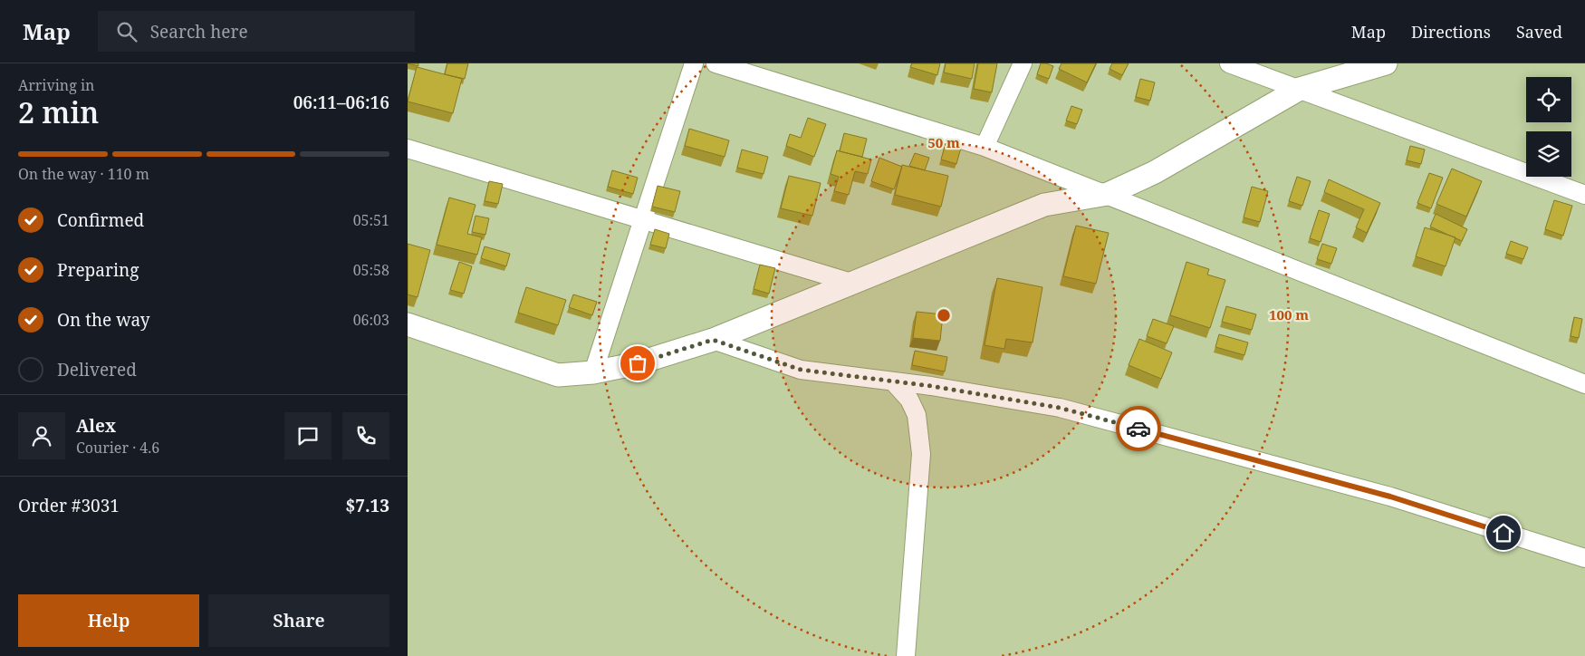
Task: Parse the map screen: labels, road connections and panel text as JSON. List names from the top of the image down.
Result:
{
  "page": {
    "header": "Map",
    "search": "Search here",
    "nav": ["Map", "Directions", "Saved"],
    "heading": ["2 min", "Arriving in", "06:11–06:16"],
    "panel": [
      "Alex",
      "Courier · 4.6",
      "Order #3031",
      "$7.13"
    ],
    "bar": "On the way · 110 m",
    "list": [
      ["Confirmed", "05:51"],
      ["Preparing", "05:58"],
      ["On the way", "06:03"],
      "Delivered"
    ],
    "buttons": ["Help", "Share"]
  },
  "rings": ["50 m", "100 m"]
}
